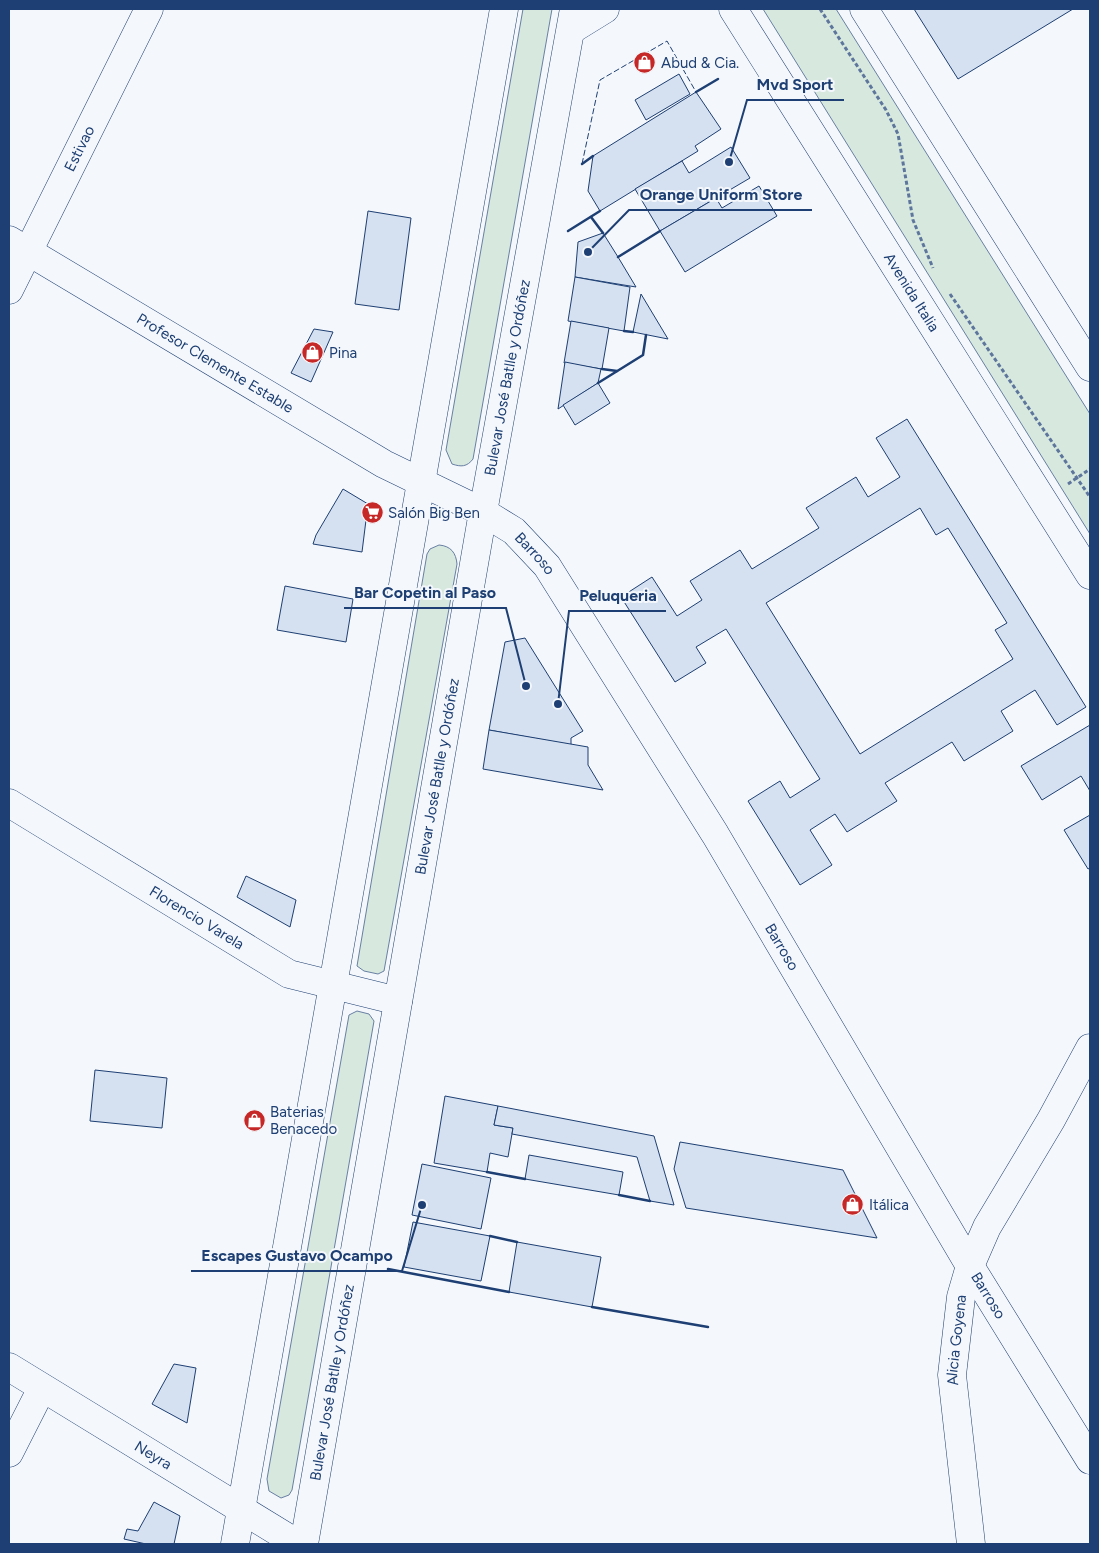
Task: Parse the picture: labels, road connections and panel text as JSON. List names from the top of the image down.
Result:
{
  "streets": {
    "main road": [
      "Estivao",
      "Avenida Italia",
      "Profesor Clemente Estable",
      "Bulevar José Batlle y Ordóñez",
      "Barroso",
      "Florencio Varela",
      "Alicia Goyena",
      "Neyra"
    ]
  },
  "crossings": [
    ["Estivao", "Profesor Clemente Estable"],
    ["Profesor Clemente Estable", "Barroso"],
    ["Bulevar José Batlle y Ordóñez", "Barroso"],
    ["Bulevar José Batlle y Ordóñez", "Florencio Varela"],
    ["Barroso", "Alicia Goyena"]
  ],
  "places": {
    "shop": [
      "Abud & Cia.",
      "Pina",
      "Baterias Benacedo",
      "Itálica"
    ],
    "other": [
      "Mvd Sport",
      "Orange Uniform Store",
      "Bar Copetin al Paso",
      "Peluqueria",
      "Escapes Gustavo Ocampo"
    ],
    "supermarket": ["Salón Big Ben"]
  }
}
